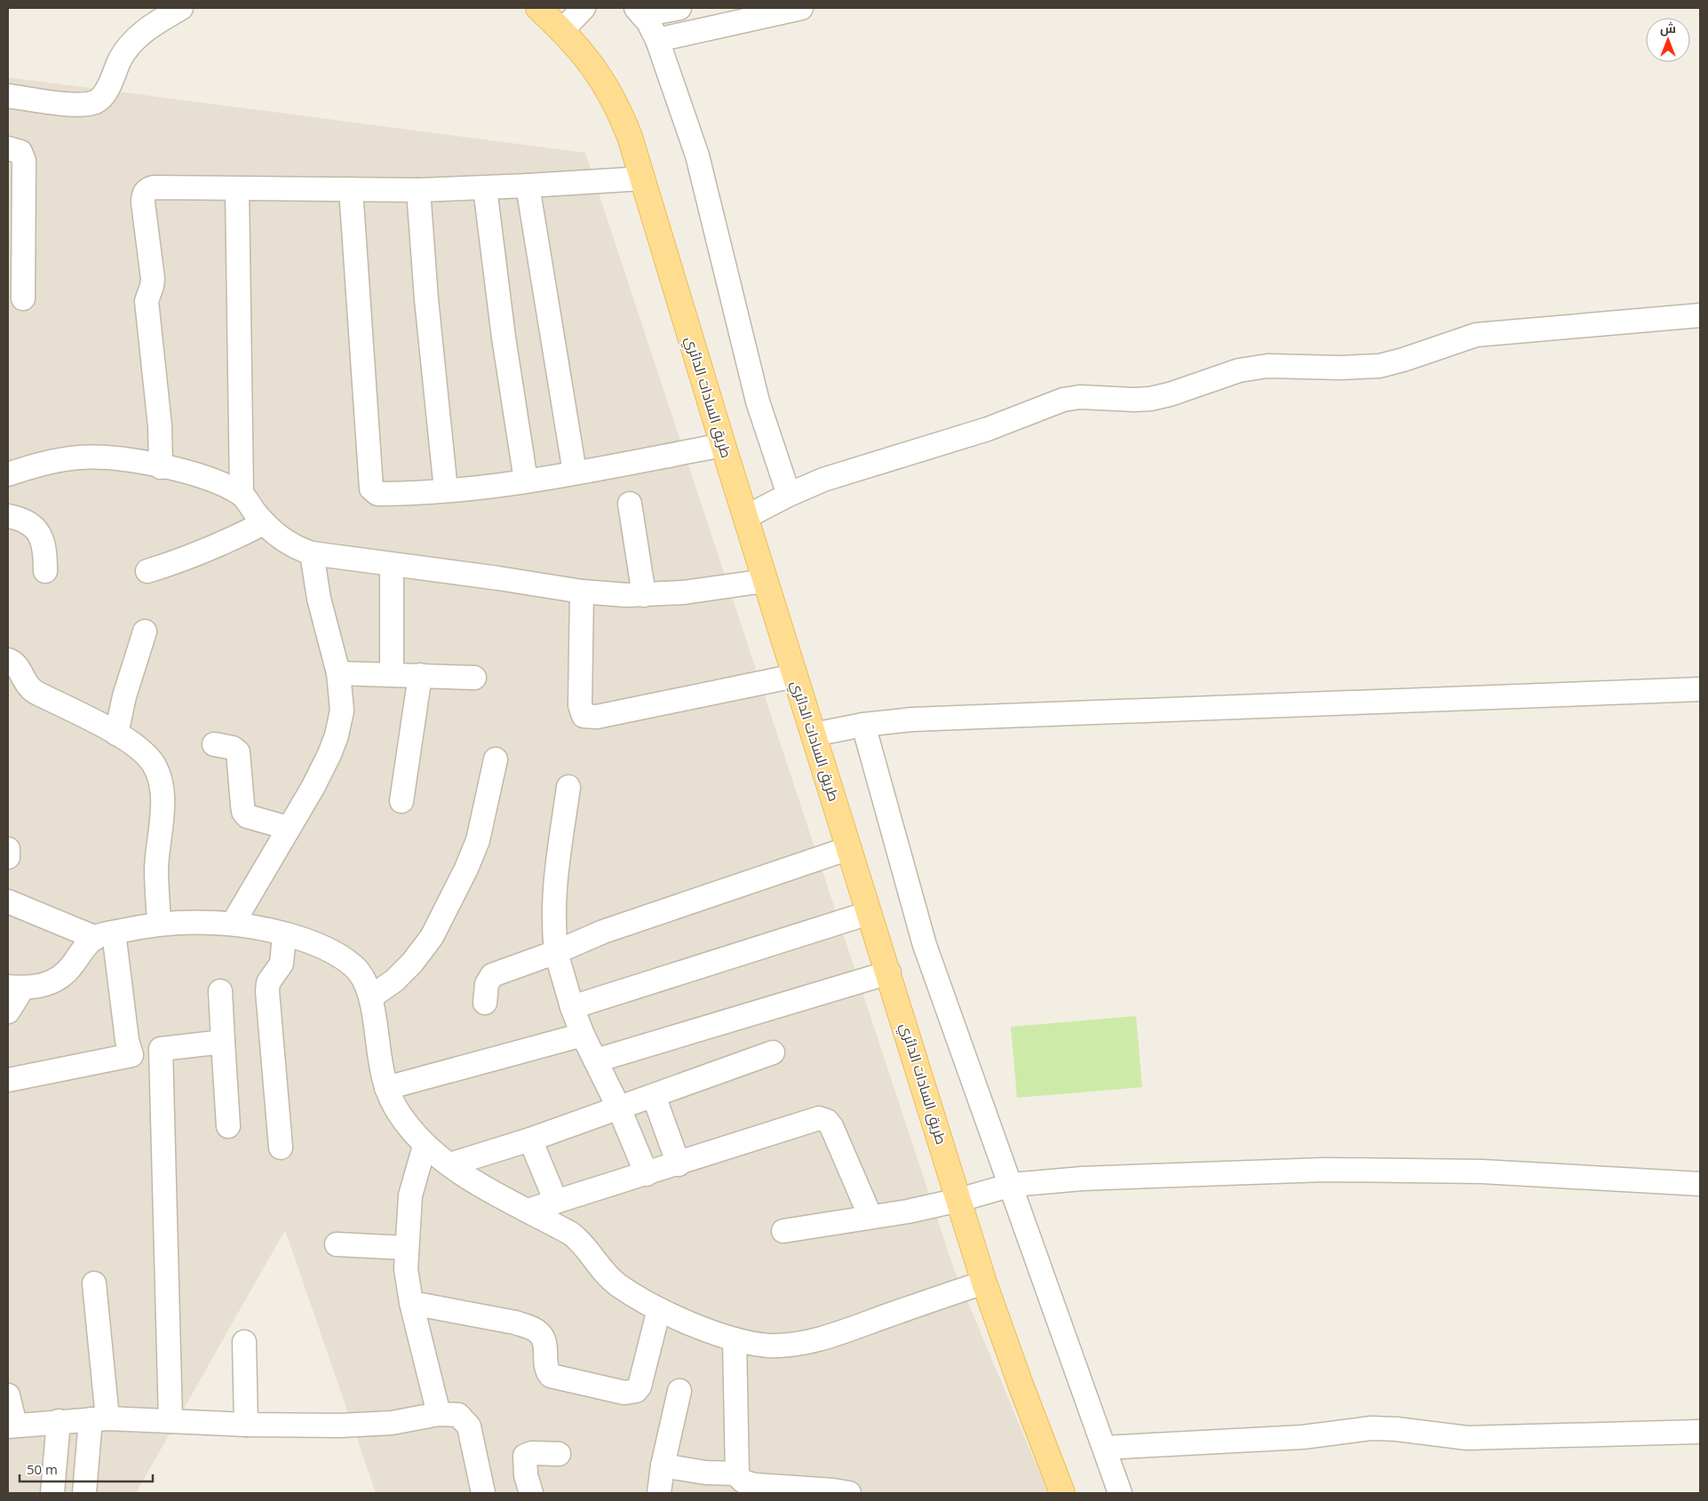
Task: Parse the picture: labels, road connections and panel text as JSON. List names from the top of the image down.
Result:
{
  "streets": {
    "main road": ["طريق السادات الدائري"]
  },
  "scale_bar": "50 m",
  "north": "top"
}
